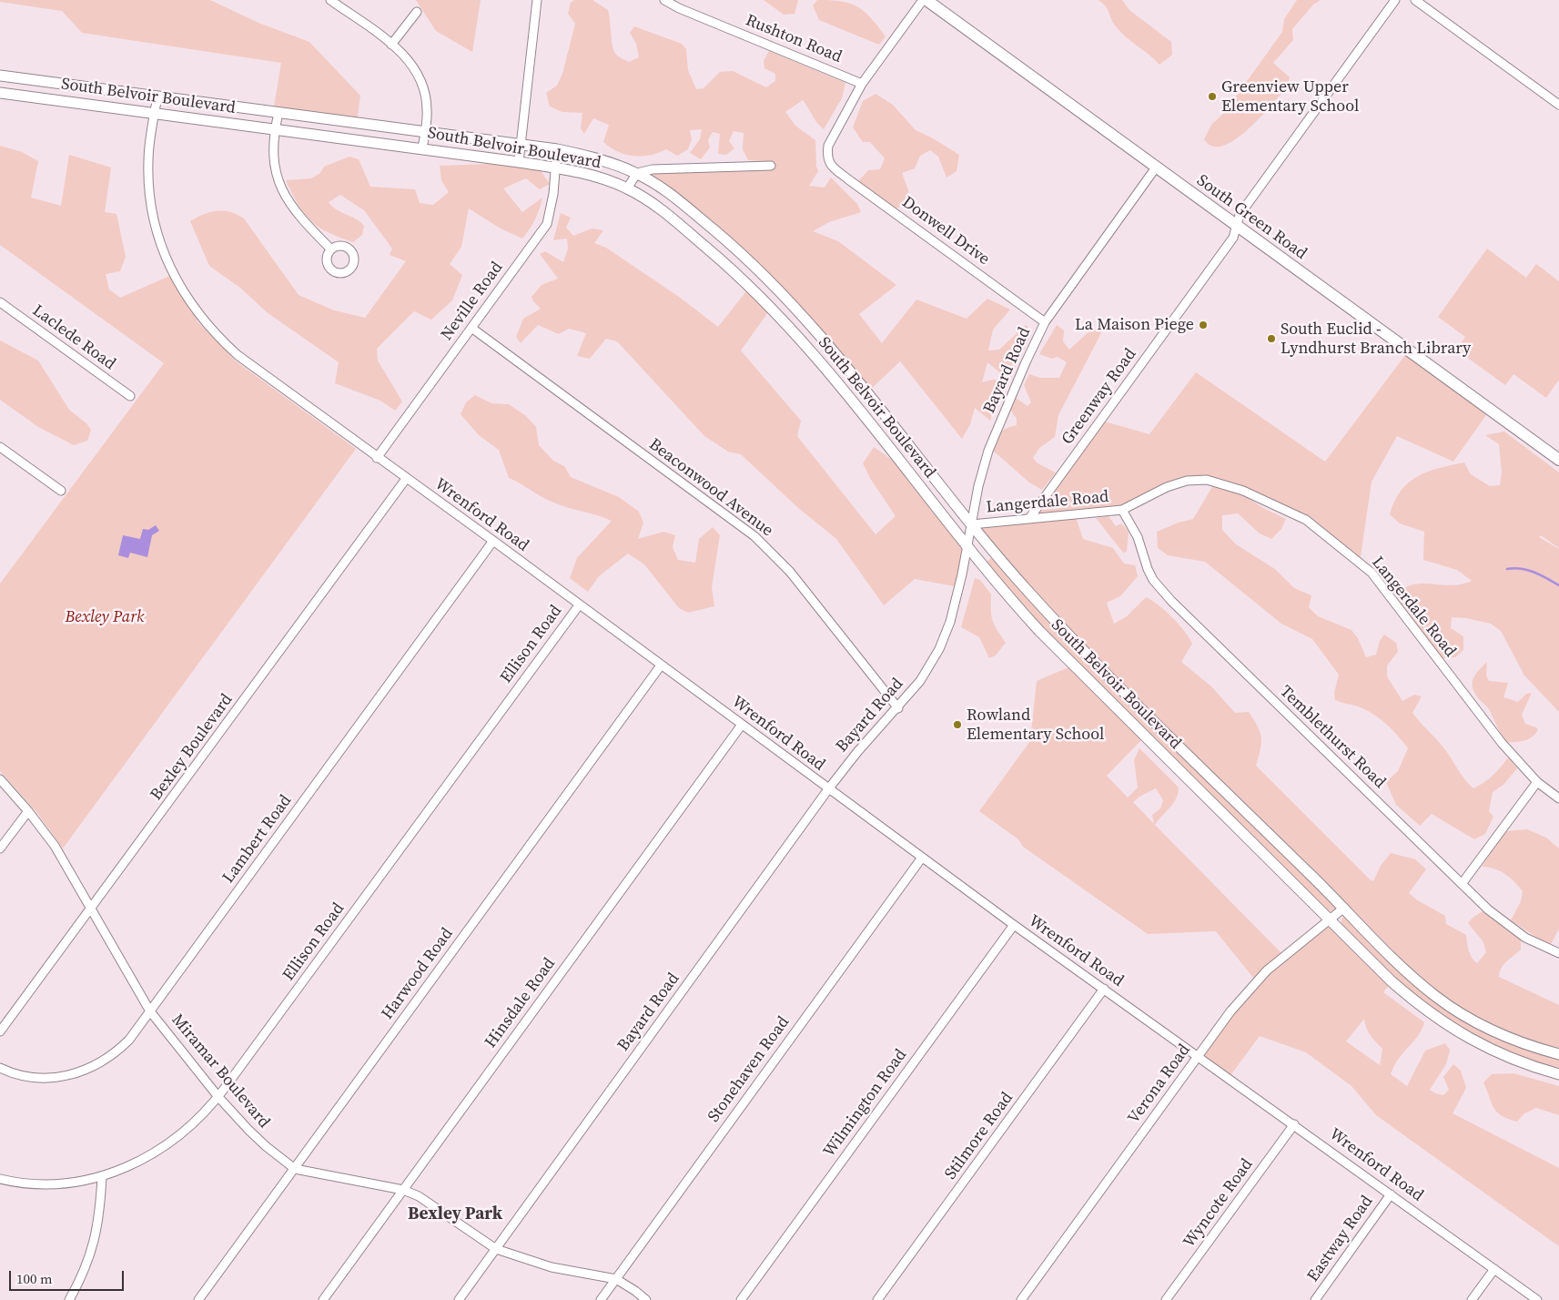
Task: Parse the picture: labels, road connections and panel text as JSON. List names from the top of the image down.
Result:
{
  "streets": {
    "main road": ["South Green Road"],
    "street": [
      "Rushton Road",
      "South Belvoir Boulevard",
      "Donwell Drive",
      "Neville Road",
      "Laclede Road",
      "Bayard Road",
      "Greenway Road",
      "Beaconwood Avenue",
      "Langerdale Road",
      "Wrenford Road",
      "Ellison Road",
      "Temblethurst Road",
      "Bexley Boulevard",
      "Lambert Road",
      "Harwood Road",
      "Hinsdale Road",
      "Stonehaven Road",
      "Miramar Boulevard",
      "Verona Road",
      "Wilmington Road",
      "Stilmore Road",
      "Wyncote Road",
      "Eastway Road"
    ]
  },
  "crossings": [
    ["Rushton Road", "Donwell Drive"],
    ["South Belvoir Boulevard", "Neville Road"],
    ["South Belvoir Boulevard", "Bayard Road"],
    ["South Belvoir Boulevard", "Langerdale Road"],
    ["South Belvoir Boulevard", "Wrenford Road"],
    ["South Belvoir Boulevard", "Verona Road"],
    ["South Green Road", "Bayard Road"],
    ["South Green Road", "Greenway Road"],
    ["Donwell Drive", "Bayard Road"],
    ["Neville Road", "Beaconwood Avenue"],
    ["Neville Road", "Wrenford Road"],
    ["Bayard Road", "Beaconwood Avenue"],
    ["Bayard Road", "Langerdale Road"],
    ["Bayard Road", "Wrenford Road"],
    ["Bayard Road", "Miramar Boulevard"],
    ["Greenway Road", "Langerdale Road"],
    ["Langerdale Road", "Temblethurst Road"],
    ["Wrenford Road", "Ellison Road"],
    ["Wrenford Road", "Bexley Boulevard"],
    ["Wrenford Road", "Lambert Road"],
    ["Wrenford Road", "Harwood Road"],
    ["Wrenford Road", "Hinsdale Road"],
    ["Wrenford Road", "Stonehaven Road"],
    ["Wrenford Road", "Verona Road"],
    ["Wrenford Road", "Wilmington Road"],
    ["Wrenford Road", "Stilmore Road"],
    ["Wrenford Road", "Wyncote Road"],
    ["Wrenford Road", "Eastway Road"],
    ["Ellison Road", "Miramar Boulevard"],
    ["Bexley Boulevard", "Miramar Boulevard"],
    ["Lambert Road", "Miramar Boulevard"],
    ["Harwood Road", "Miramar Boulevard"],
    ["Hinsdale Road", "Miramar Boulevard"],
    ["Stonehaven Road", "Miramar Boulevard"]
  ],
  "districts": ["Bexley Park"],
  "parks": ["Bexley Park"],
  "places": [
    "Greenview Upper Elementary School",
    "La Maison Piege",
    "South Euclid - Lyndhurst Branch Library",
    "Rowland Elementary School"
  ],
  "scale_bar": "100 m"
}
